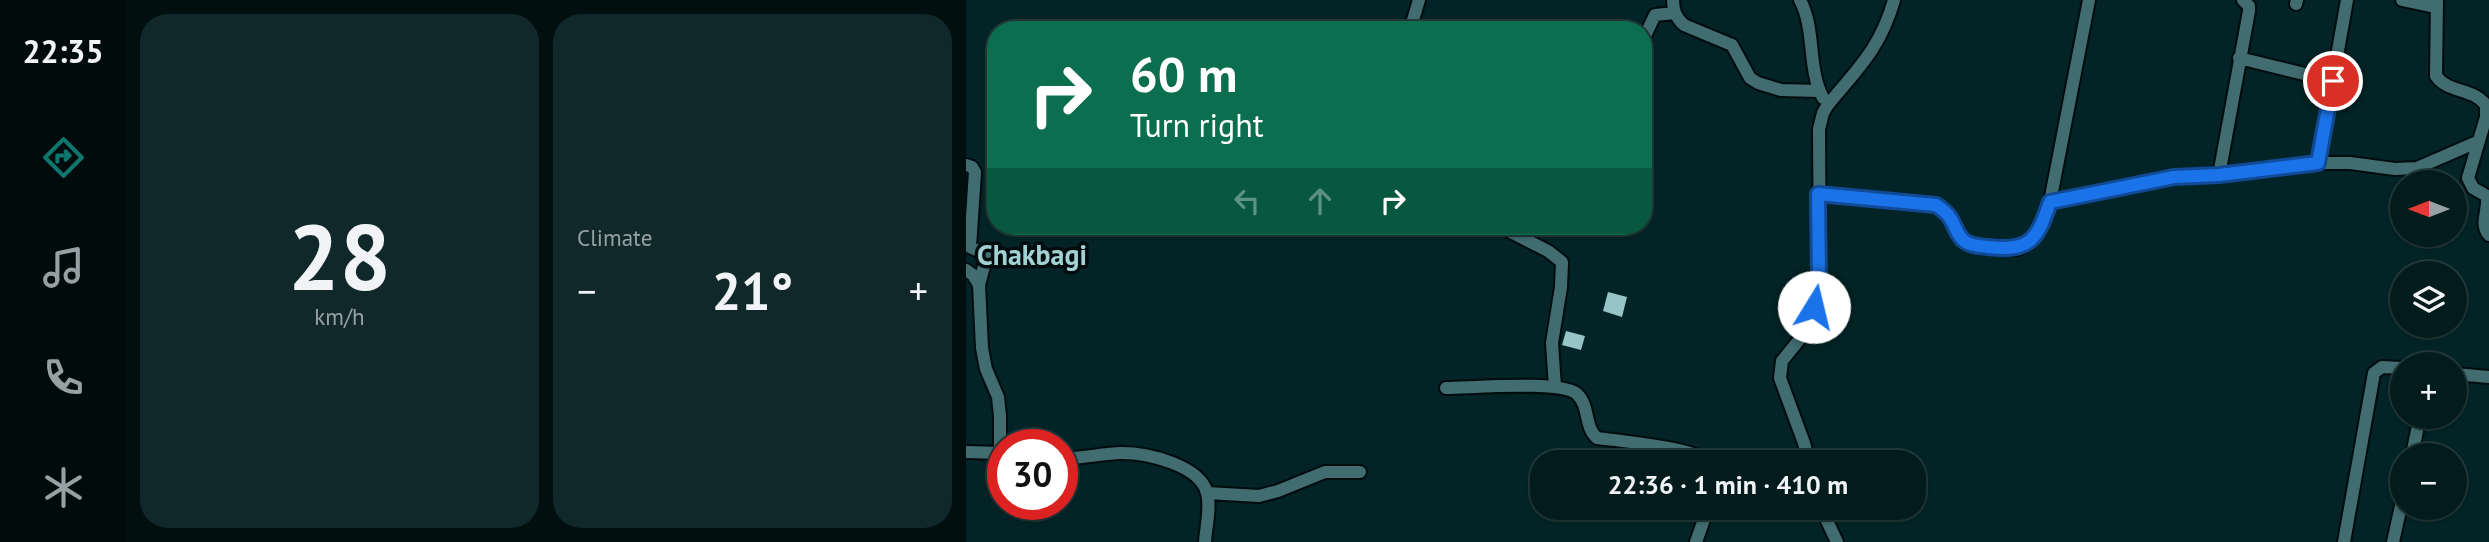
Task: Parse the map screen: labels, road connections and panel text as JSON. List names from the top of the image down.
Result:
{
  "districts": ["Chakbagi"],
  "north": "left",
  "page": {
    "tabs": "22:35",
    "tile": [
      ["28", "km/h"],
      "Climate"
    ],
    "turn": ["60 m", "Turn right"],
    "map_buttons": ["+", "−"],
    "heat": ["−", "21°", "+"],
    "limit": "30",
    "trip": "22:36 · 1 min · 410 m"
  }
}
